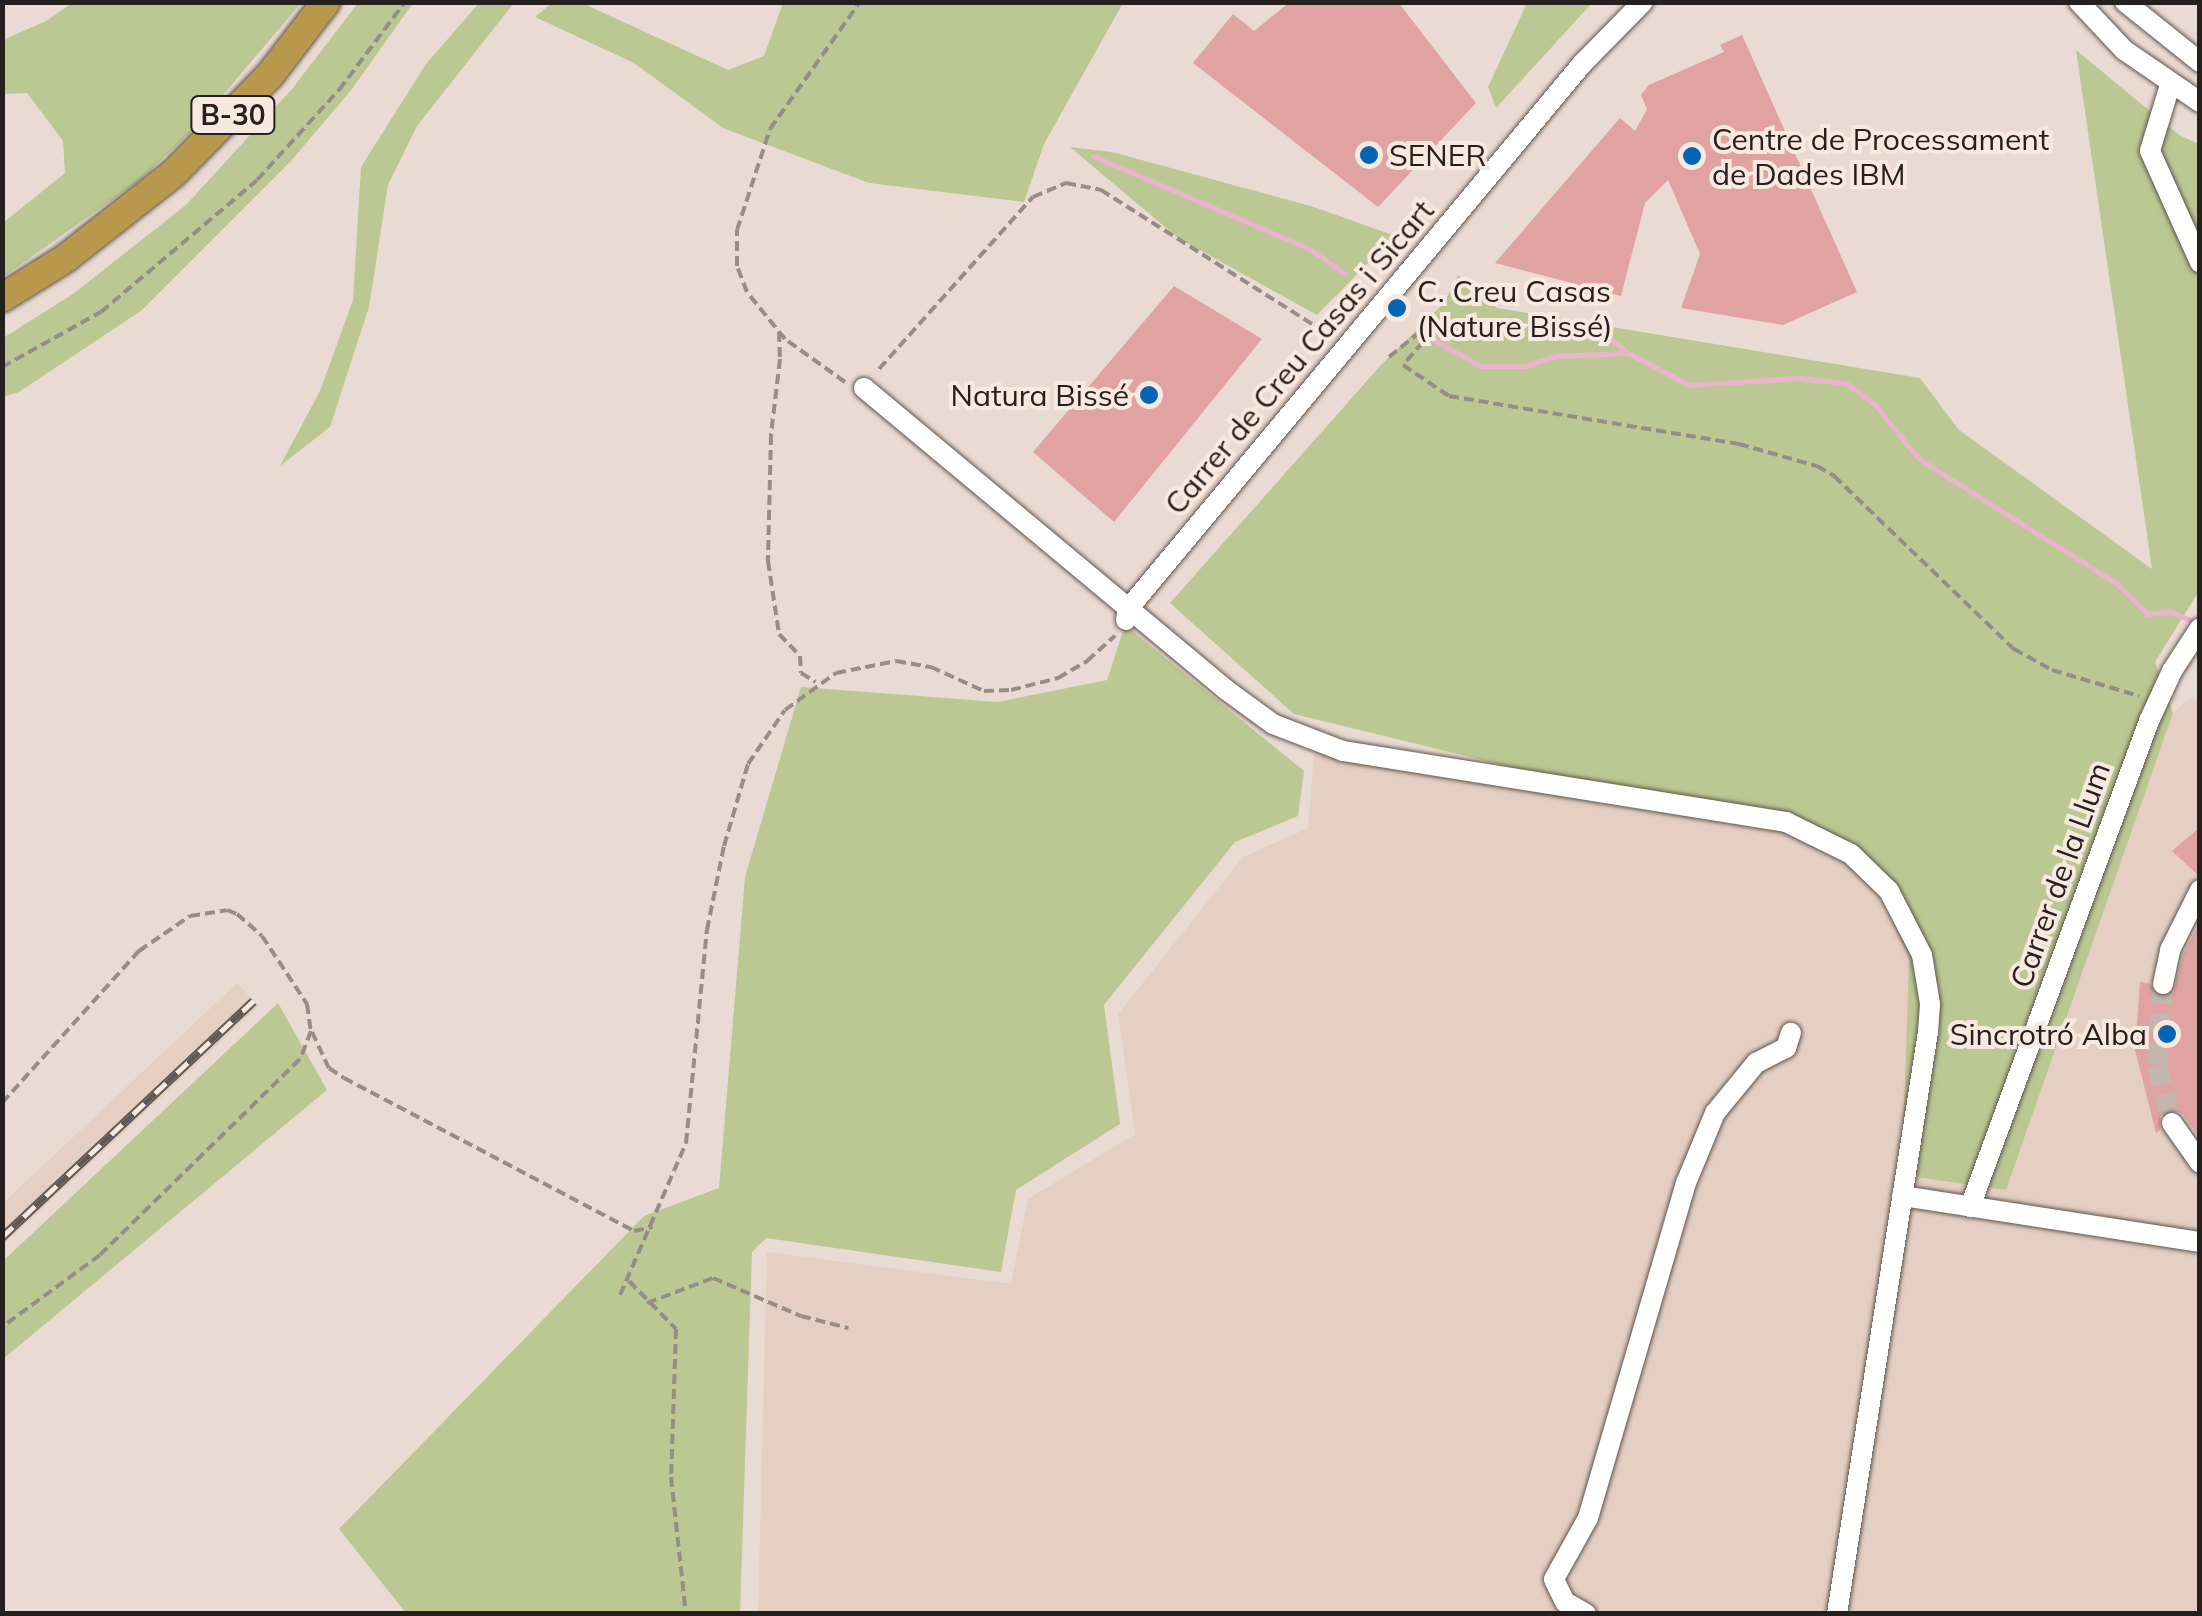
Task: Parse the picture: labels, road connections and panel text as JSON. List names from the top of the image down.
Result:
{
  "streets": {
    "highway": ["B-30"],
    "street": ["Carrer de Creu Casas i Sicart", "Carrer de la Llum"]
  },
  "places": [
    "SENER",
    "Centre de Processament de Dades IBM",
    "C. Creu Casas (Nature Bissé)",
    "Natura Bissé",
    "Sincrotró Alba"
  ]
}
